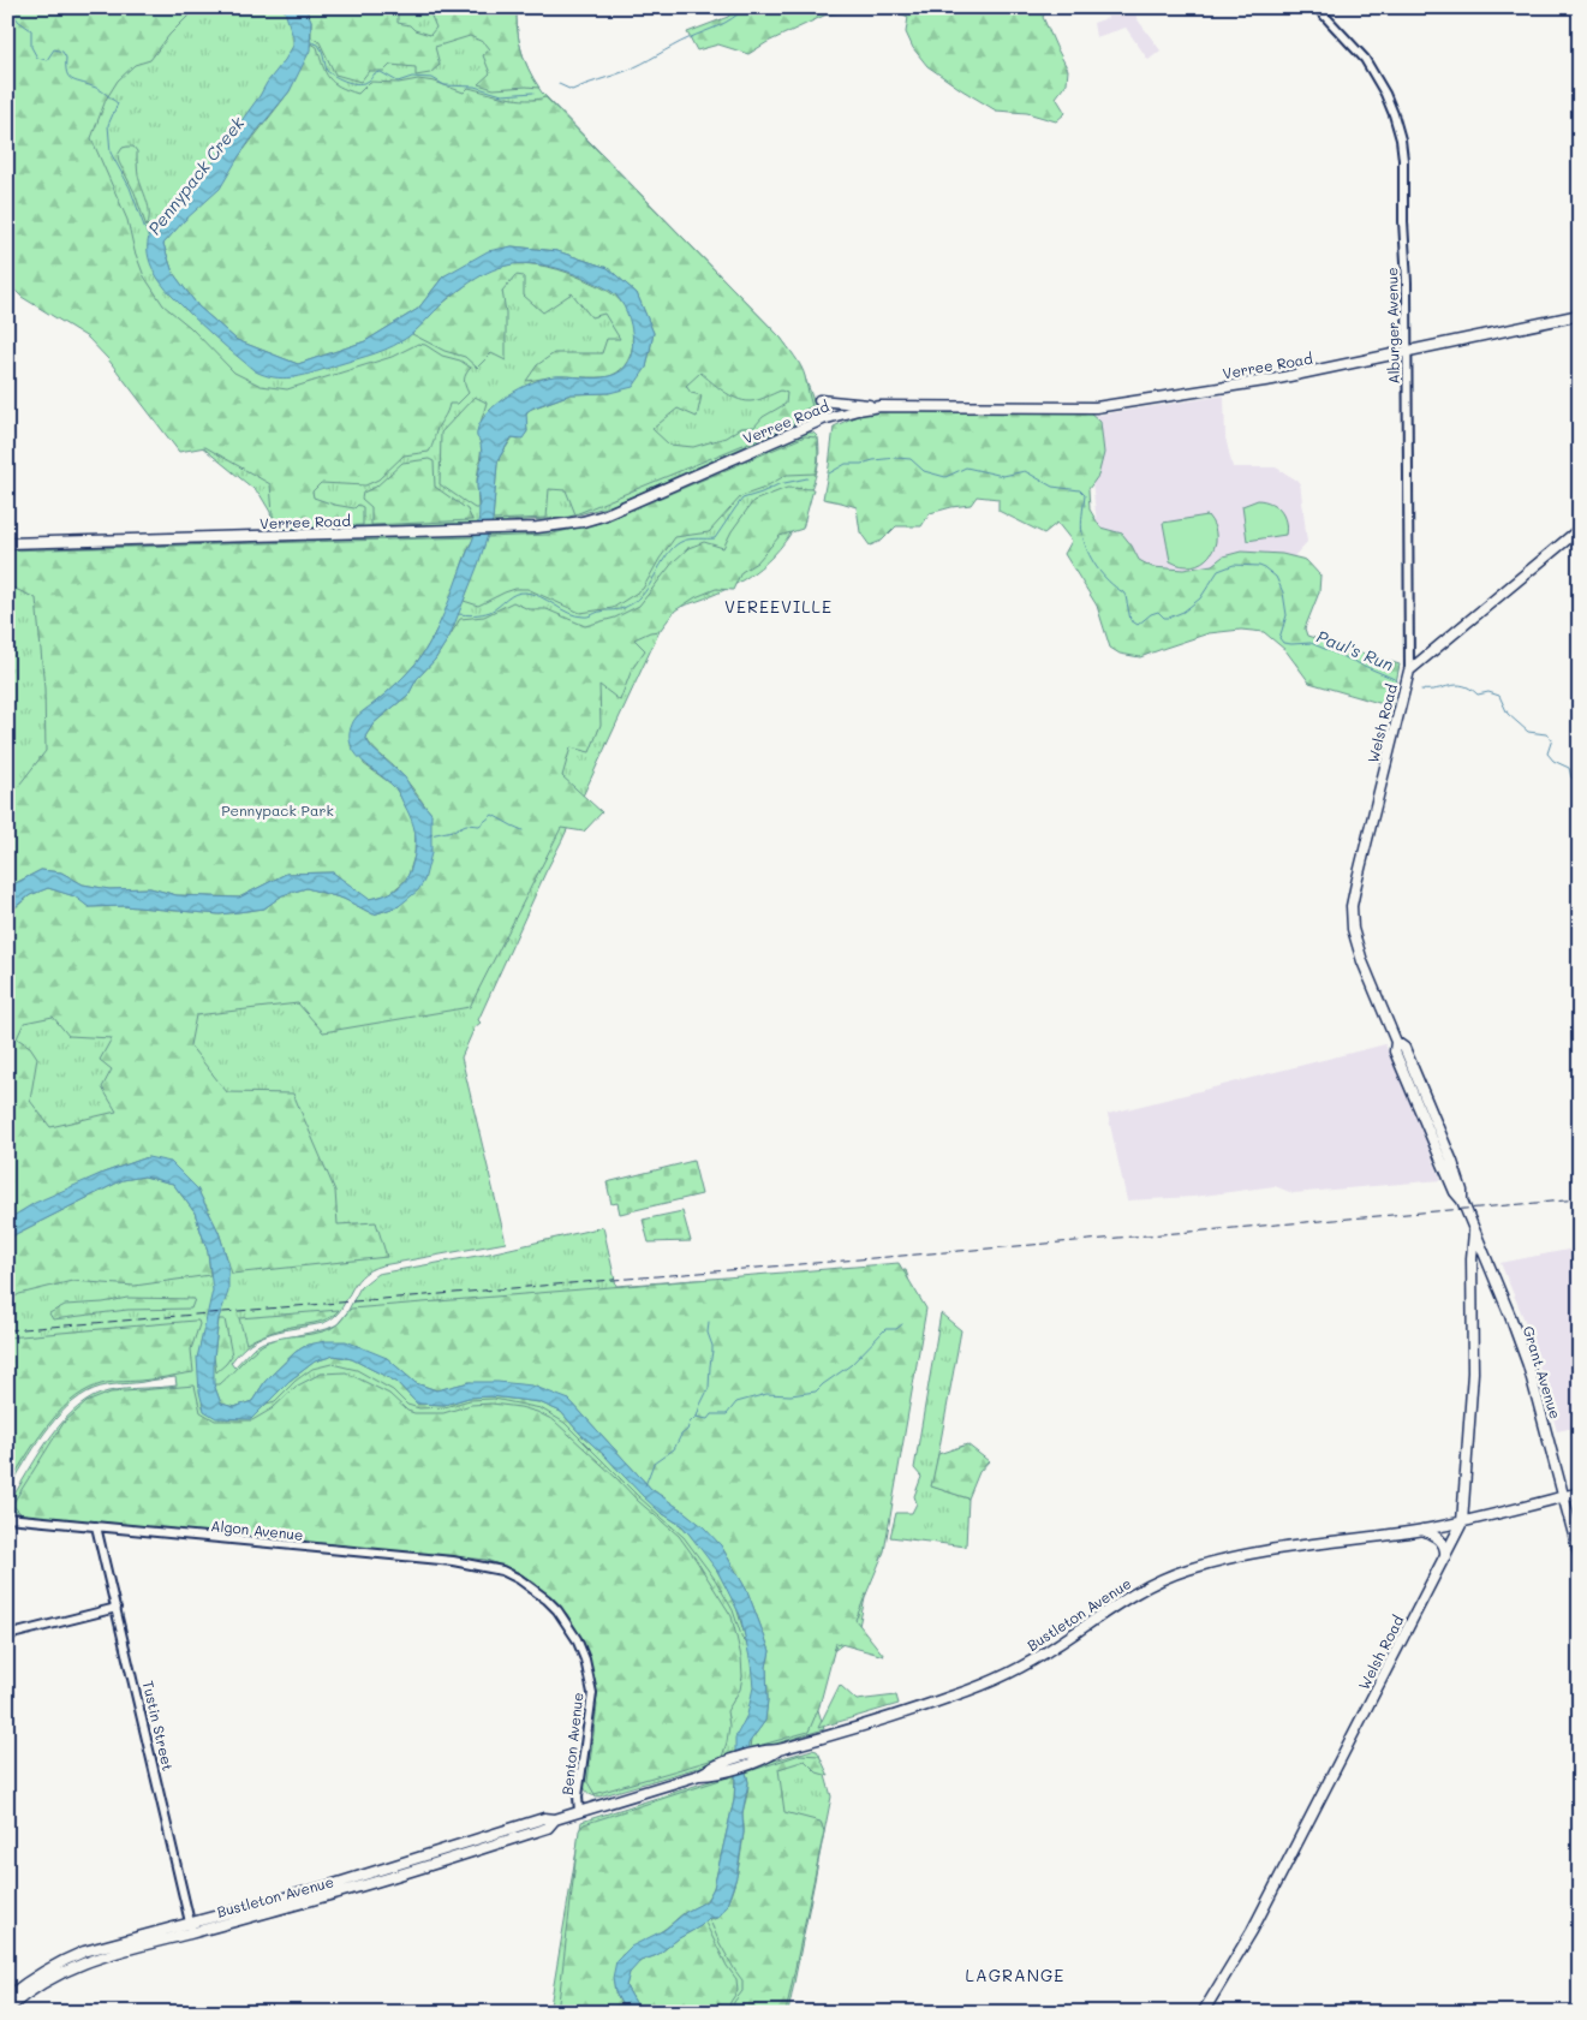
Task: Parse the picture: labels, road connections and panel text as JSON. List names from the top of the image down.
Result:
{
  "streets": {
    "main road": [
      "Verree Road",
      "Welsh Road",
      "Grant Avenue",
      "Bustleton Avenue"
    ],
    "street": [
      "Alburger Avenue",
      "Algon Avenue",
      "Tustin Street",
      "Benton Avenue"
    ]
  },
  "crossings": [
    ["Alburger Avenue", "Verree Road"],
    ["Alburger Avenue", "Welsh Road"],
    ["Welsh Road", "Grant Avenue"],
    ["Welsh Road", "Bustleton Avenue"],
    ["Grant Avenue", "Bustleton Avenue"],
    ["Algon Avenue", "Tustin Street"],
    ["Algon Avenue", "Benton Avenue"],
    ["Bustleton Avenue", "Tustin Street"],
    ["Bustleton Avenue", "Benton Avenue"]
  ],
  "districts": ["VEREEVILLE", "LAGRANGE"],
  "water": ["Pennypack Creek", "Paul's Run"],
  "parks": ["Pennypack Park"]
}
